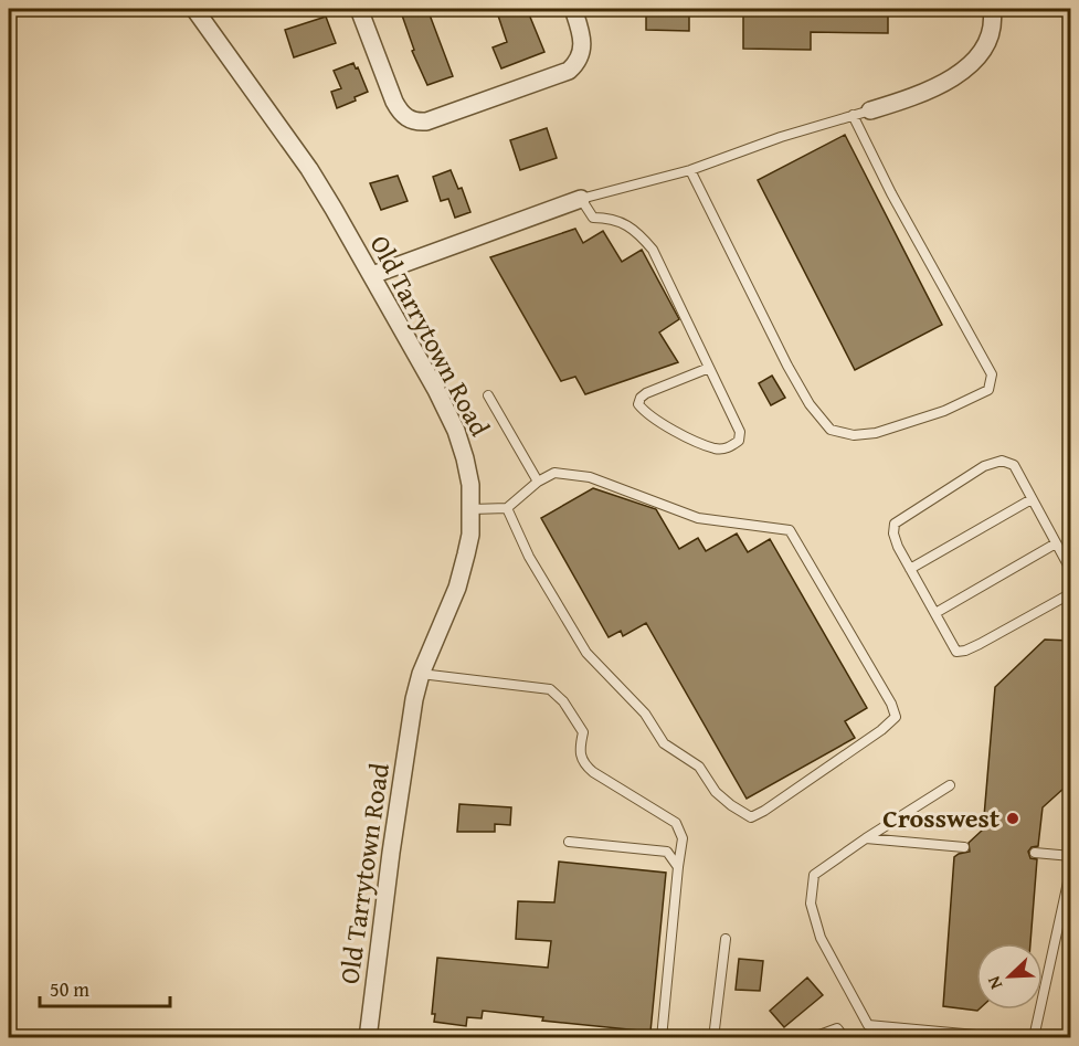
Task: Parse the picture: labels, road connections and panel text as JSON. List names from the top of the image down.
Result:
{
  "streets": {
    "street": ["Old Tarrytown Road"]
  },
  "places": ["Crosswest"],
  "scale_bar": "50 m",
  "north": "bottom left"
}
